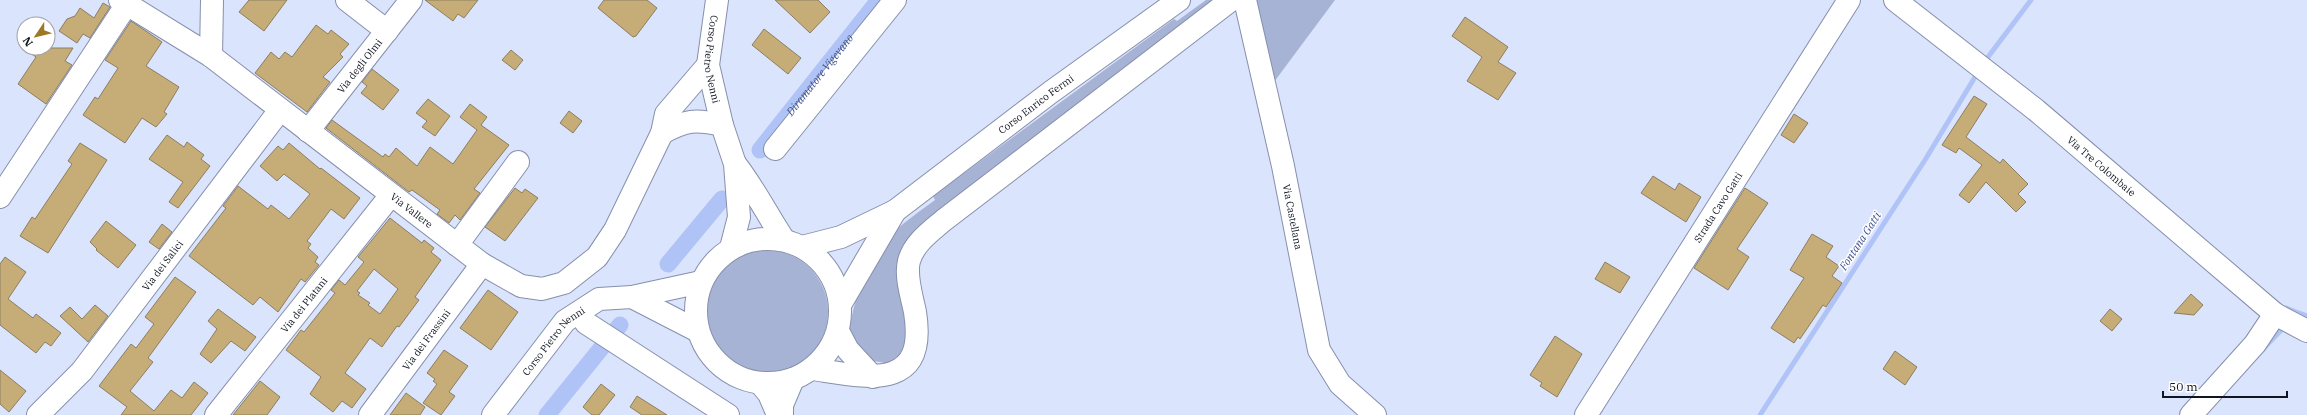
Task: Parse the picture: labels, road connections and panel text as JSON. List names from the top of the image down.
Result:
{
  "streets": {
    "street": [
      "Corso Pietro Nenni",
      "Via degli Olmi",
      "Corso Enrico Fermi",
      "Via Tre Colombaie",
      "Strada Cavo Gatti",
      "Via Vallere",
      "Via Castellana",
      "Via dei Salici",
      "Via dei Platani",
      "Via dei Frassini"
    ]
  },
  "crossings": [
    ["Corso Pietro Nenni", "Corso Enrico Fermi"],
    ["Corso Pietro Nenni", "Via Vallere"],
    ["Via degli Olmi", "Via Vallere"],
    ["Via Vallere", "Via dei Salici"],
    ["Via Vallere", "Via dei Platani"],
    ["Via Vallere", "Via dei Frassini"]
  ],
  "water": ["Diramatore Vigevano", "Fontana Gatti"],
  "scale_bar": "50 m",
  "north": "bottom left"
}
